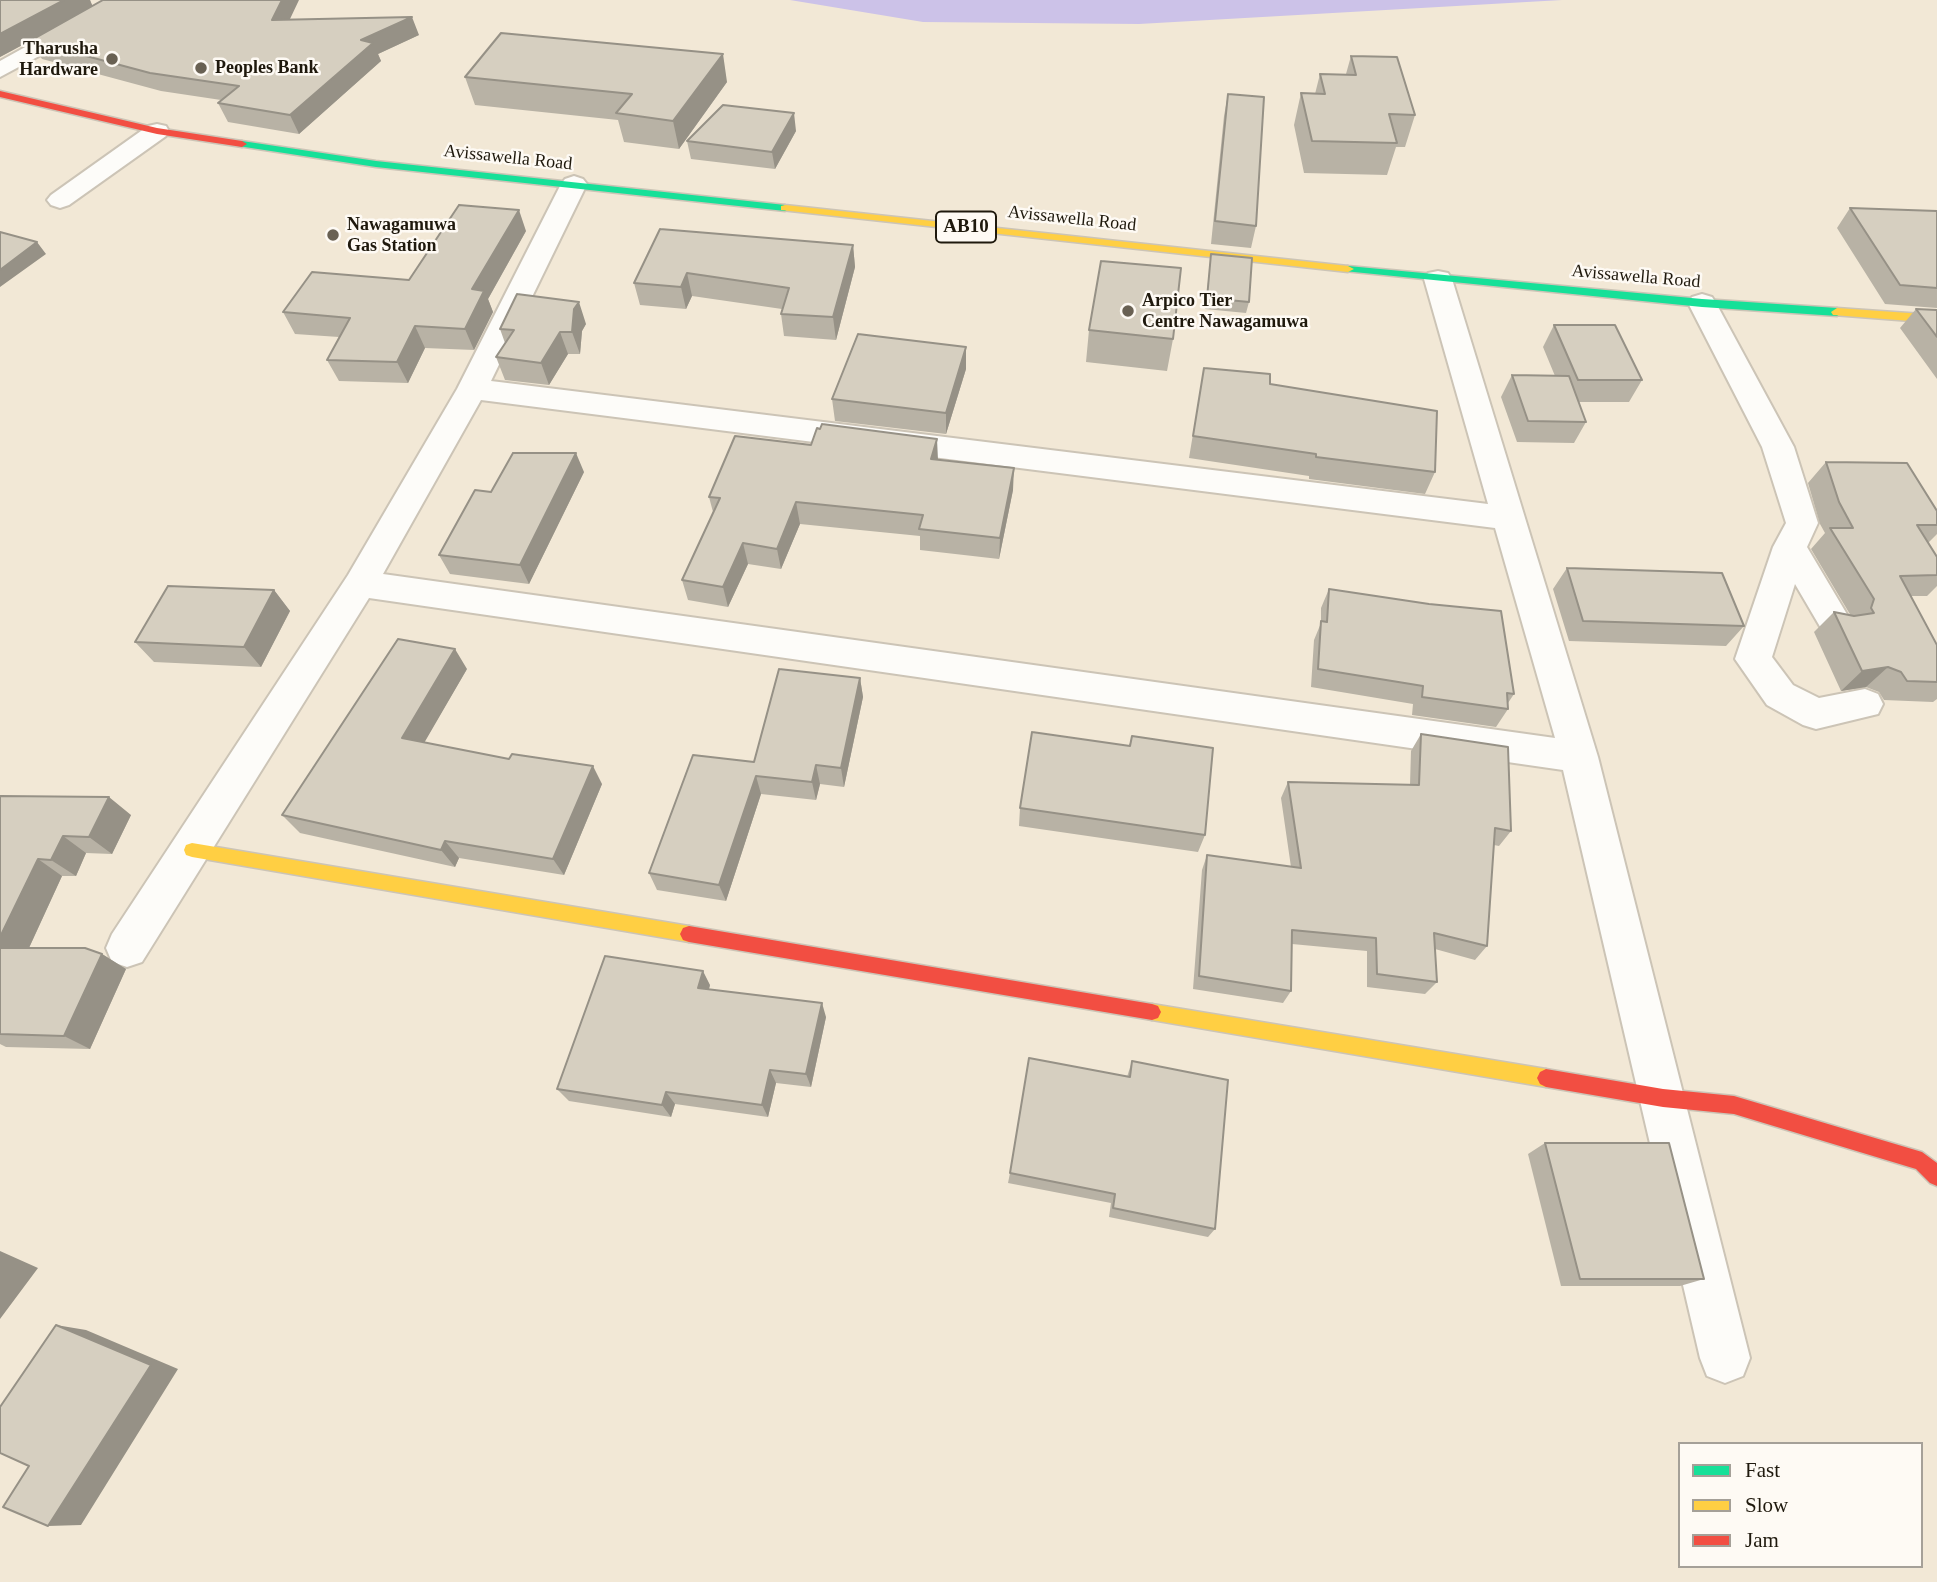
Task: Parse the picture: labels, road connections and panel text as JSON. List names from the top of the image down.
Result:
{
  "streets": {
    "main road": ["Avissawella Road", "AB10"]
  },
  "places": [
    "Tharusha Hardware",
    "Peoples Bank",
    "Nawagamuwa Gas Station",
    "Arpico Tier Centre Nawagamuwa"
  ],
  "legend": ["Fast", "Slow", "Jam"]
}
